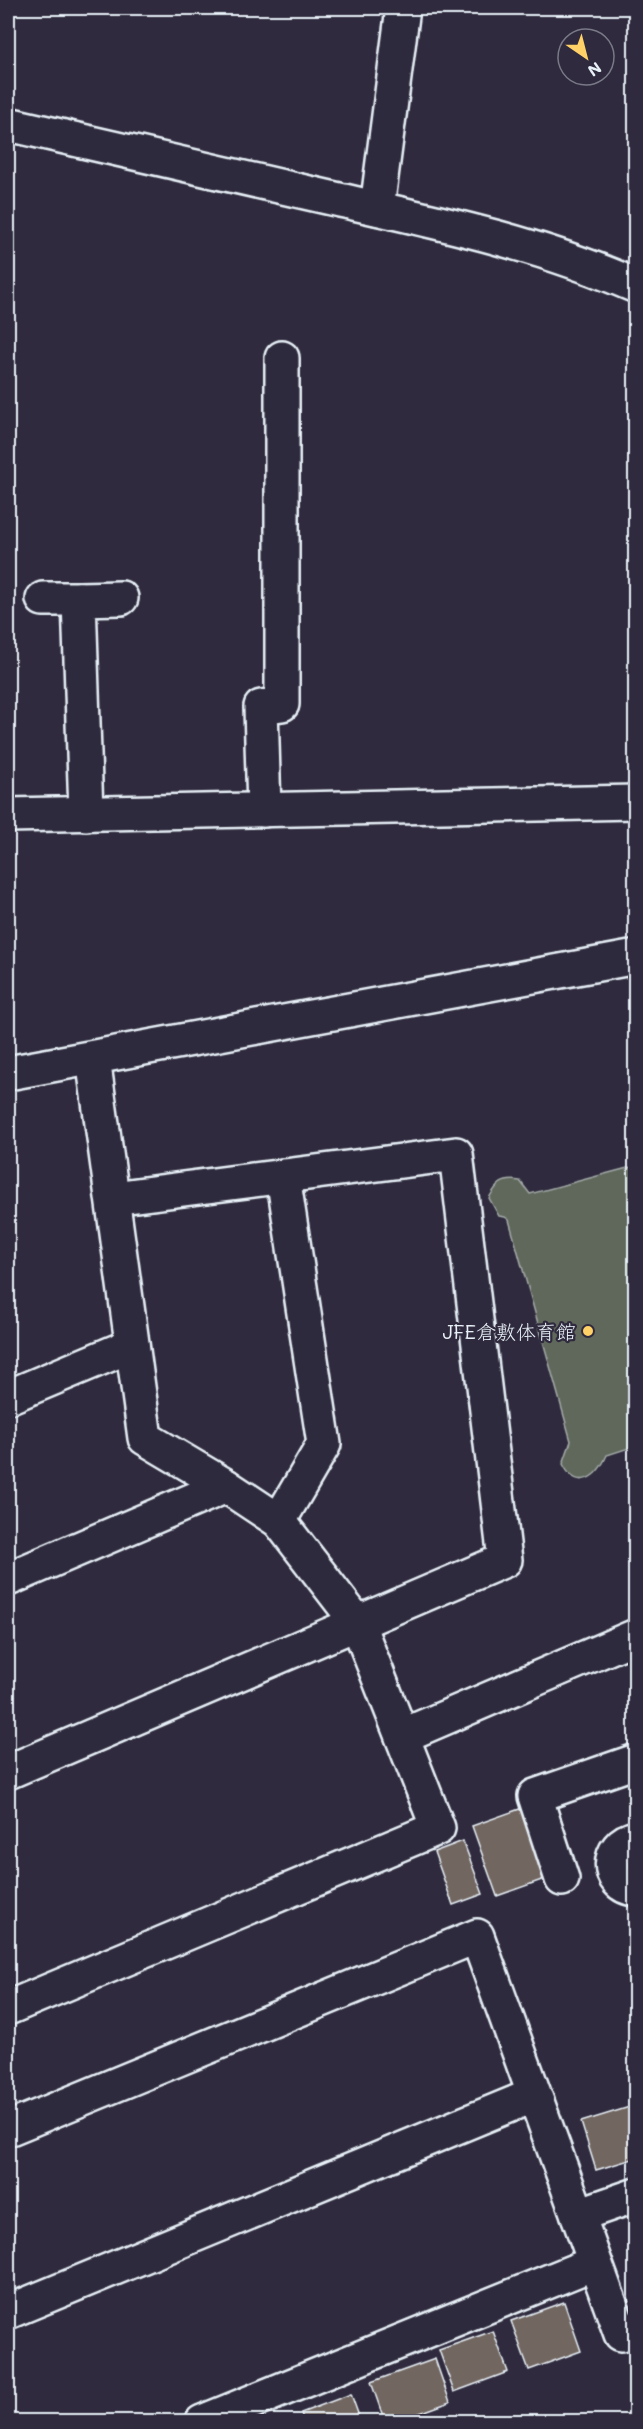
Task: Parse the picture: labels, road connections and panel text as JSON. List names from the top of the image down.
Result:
{
  "places": ["JFE倉敷体育館"],
  "north": "bottom right"
}
